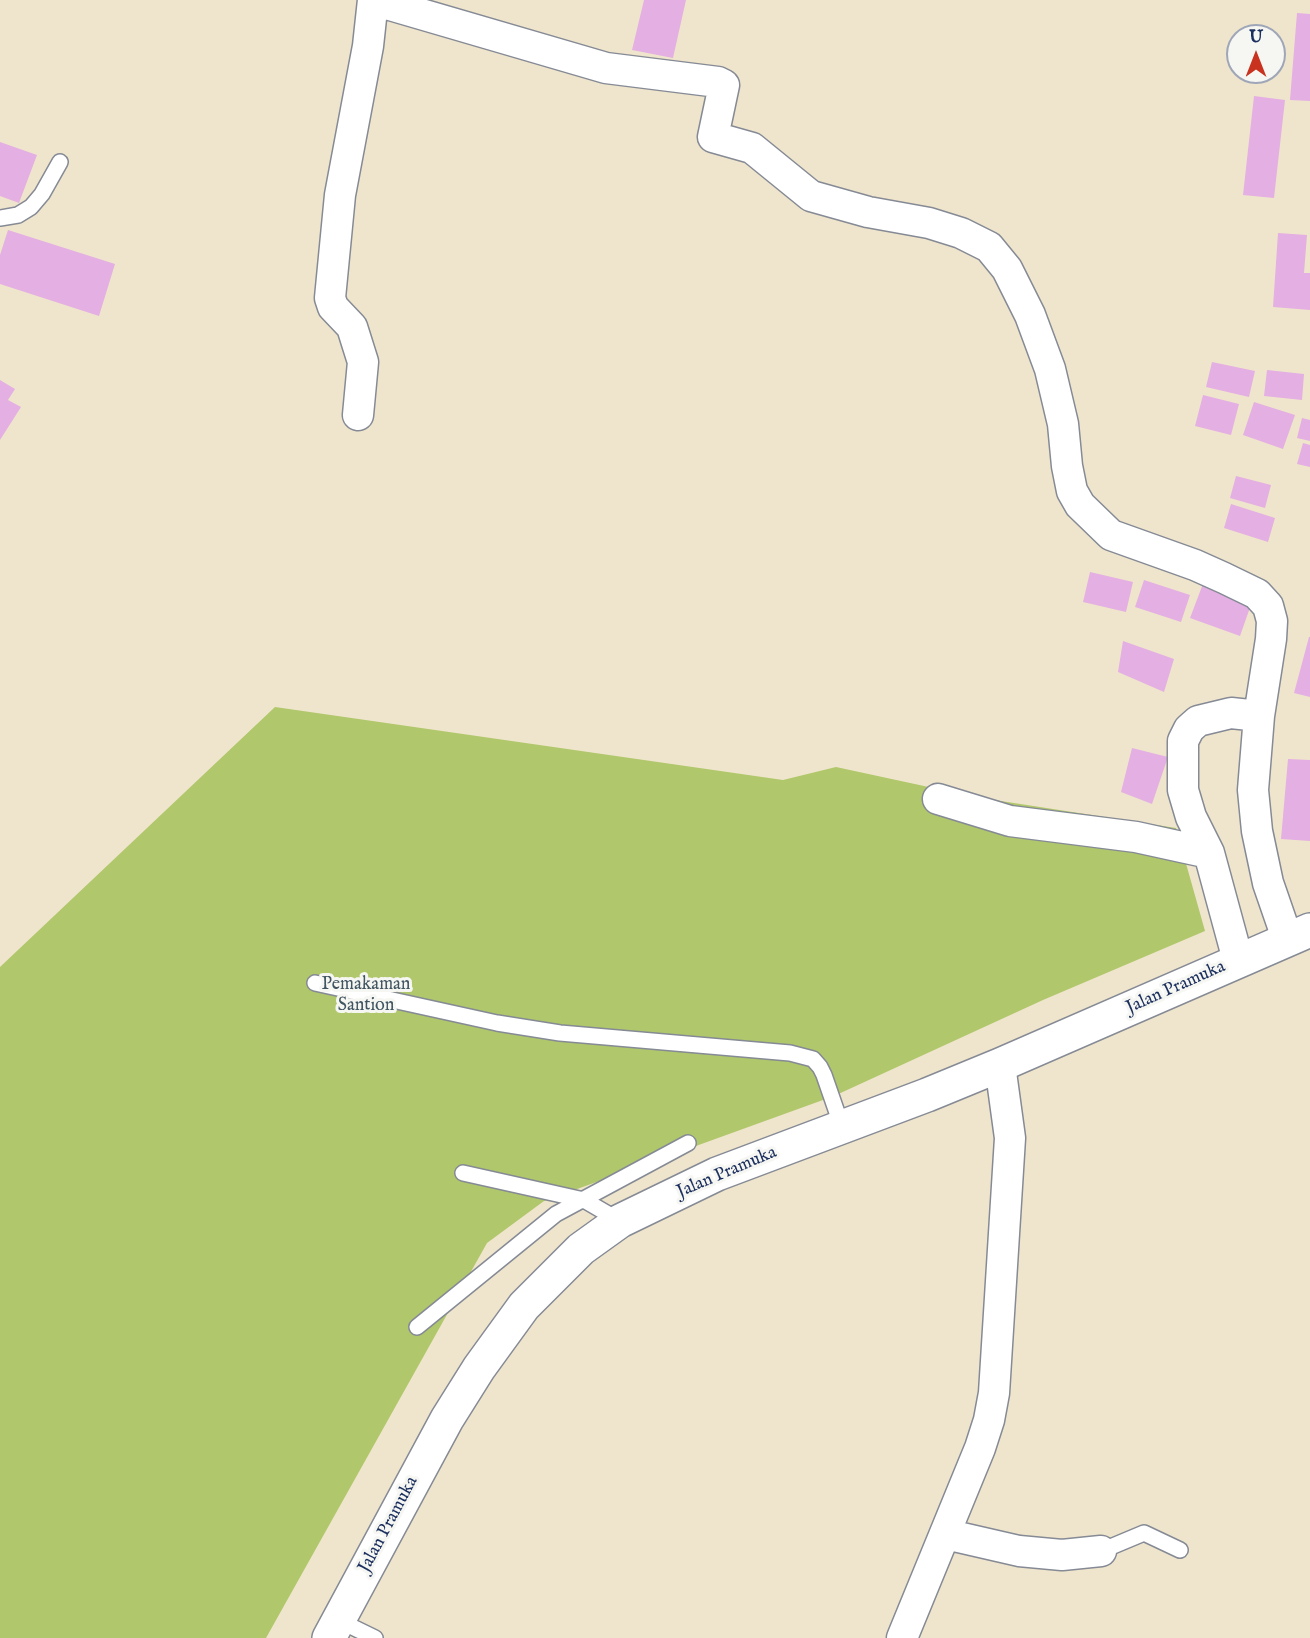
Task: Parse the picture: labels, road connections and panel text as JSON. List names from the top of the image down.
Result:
{
  "streets": {
    "street": ["Jalan Pramuka"]
  },
  "parks": ["Pemakaman Santion"],
  "north": "top"
}
